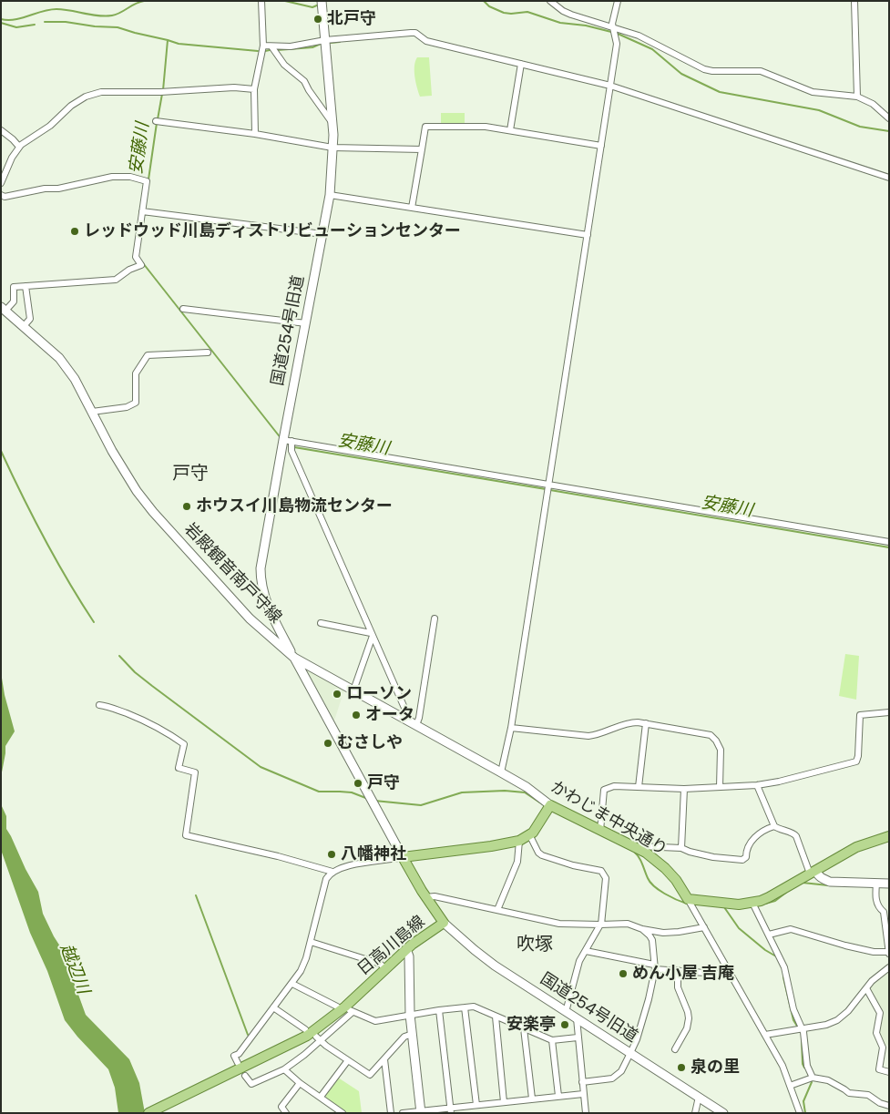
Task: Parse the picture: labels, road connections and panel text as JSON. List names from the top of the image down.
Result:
{
  "streets": {
    "main road": ["かわじま中央通り", "日高川島線"],
    "street": ["国道254号旧道", "岩殿観音南戸守線"]
  },
  "crossings": [
    ["国道254号旧道", "岩殿観音南戸守線"],
    ["国道254号旧道", "かわじま中央通り"],
    ["国道254号旧道", "日高川島線"],
    ["岩殿観音南戸守線", "かわじま中央通り"],
    ["岩殿観音南戸守線", "日高川島線"]
  ],
  "districts": ["戸守", "吹塚"],
  "water": ["安藤川", "越辺川"],
  "places": [
    "北戸守",
    "レッドウッド川島ディストリビューションセンター",
    "ホウスイ川島物流センター",
    "ローソン",
    "オータ",
    "むさしや",
    "戸守",
    "八幡神社",
    "めん小屋 吉庵",
    "安楽亭",
    "泉の里"
  ]
}
